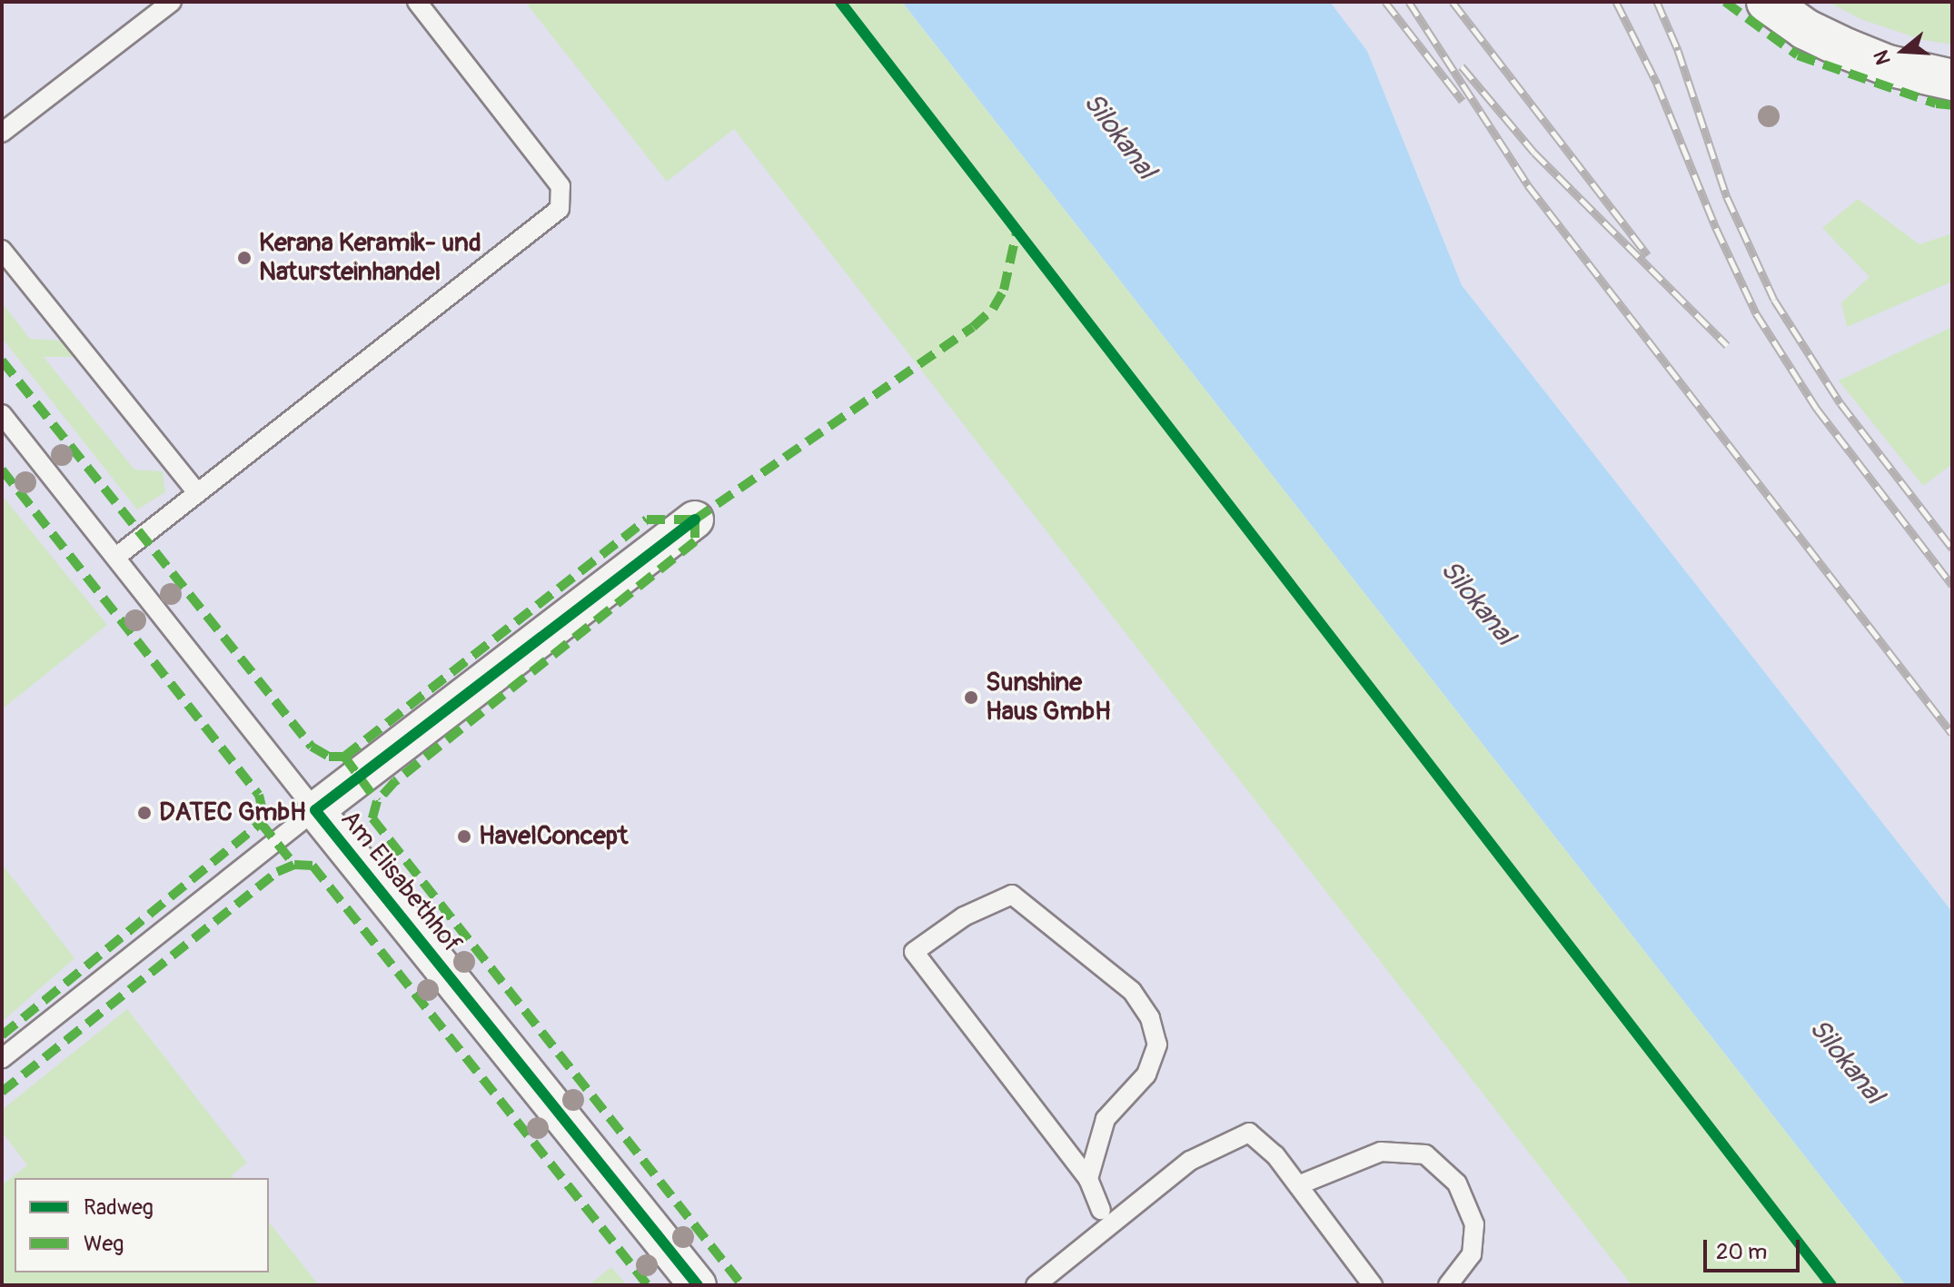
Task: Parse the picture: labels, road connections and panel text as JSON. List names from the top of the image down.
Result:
{
  "streets": {
    "street": ["Am Elisabethhof"]
  },
  "water": ["Silokanal"],
  "places": [
    "Kerana Keramik- und Natursteinhandel",
    "Sunshine Haus GmbH",
    "DATEC GmbH",
    "HavelConcept"
  ],
  "legend": ["Radweg", "Weg"],
  "scale_bar": "20 m",
  "north": "left"
}
